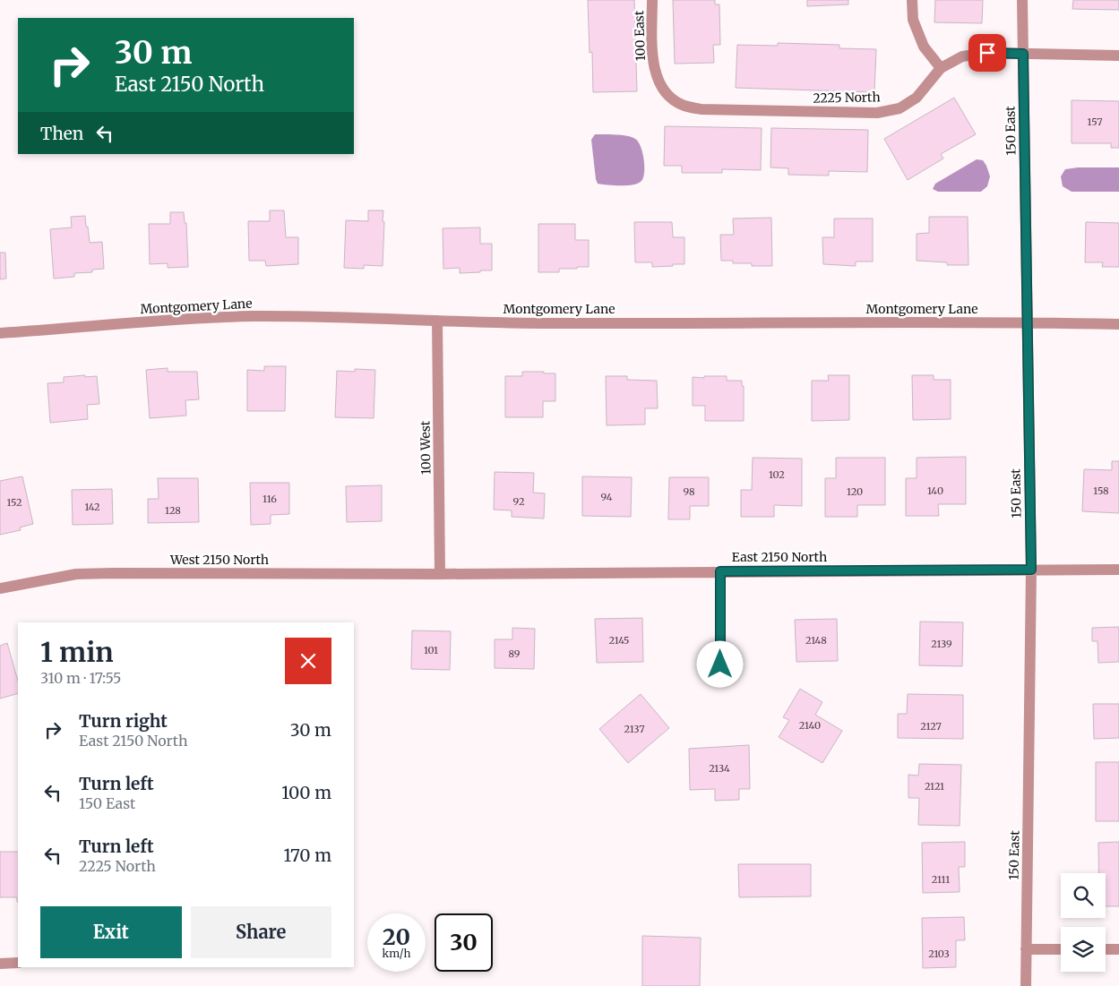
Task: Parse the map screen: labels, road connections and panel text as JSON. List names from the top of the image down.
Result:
{
  "streets": {
    "street": [
      "100 East",
      "2225 North",
      "150 East",
      "Montgomery Lane",
      "100 West",
      "East 2150 North",
      "West 2150 North"
    ]
  },
  "crossings": [
    ["100 East", "2225 North"],
    ["2225 North", "150 East"],
    ["150 East", "Montgomery Lane"],
    ["150 East", "East 2150 North"],
    ["Montgomery Lane", "100 West"],
    ["100 West", "East 2150 North"],
    ["100 West", "West 2150 North"],
    ["East 2150 North", "West 2150 North"]
  ],
  "house_numbers": [
    "157",
    "102",
    "140",
    "158",
    "98",
    "120",
    "94",
    "116",
    "92",
    "152",
    "142",
    "128",
    "2145",
    "2148",
    "2139",
    "101",
    "89",
    "2140",
    "2127",
    "2137",
    "2134",
    "2121",
    "2111",
    "2103"
  ],
  "page": {
    "turn": ["30 m", "East 2150 North"],
    "then": "Then",
    "heading": ["1 min", "310 m · 17:55"],
    "list": [
      {
        "name": "Turn right",
        "note": "East 2150 North",
        "value": "30 m"
      },
      {
        "name": "Turn left",
        "note": "150 East",
        "value": "100 m"
      },
      {
        "name": "Turn left",
        "note": "2225 North",
        "value": "170 m"
      }
    ],
    "buttons": ["Exit", "Share"],
    "speed": "20 km/h",
    "limit": "30"
  }
}
